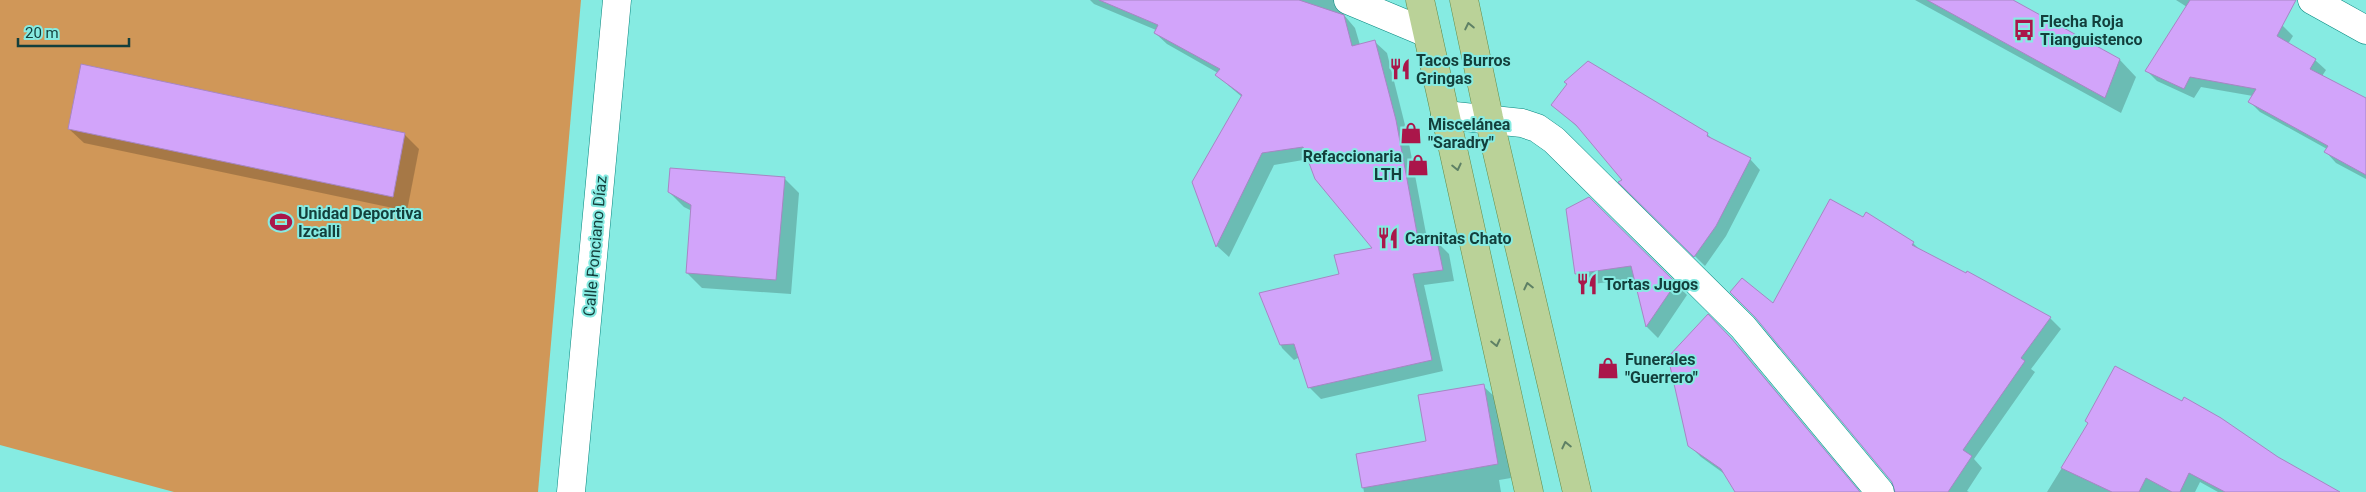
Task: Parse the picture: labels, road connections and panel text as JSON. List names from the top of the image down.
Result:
{
  "streets": {
    "street": ["Calle Ponciano Díaz"]
  },
  "places": {
    "bus stop": ["Flecha Roja Tianguistenco"],
    "restaurant": ["Tacos Burros Gringas", "Carnitas Chato", "Tortas Jugos"],
    "shop": ["Miscelánea \"Saradry\"", "Refaccionaria LTH", "Funerales \"Guerrero\""],
    "sports": ["Unidad Deportiva Izcalli"]
  },
  "scale_bar": "20 m"
}
